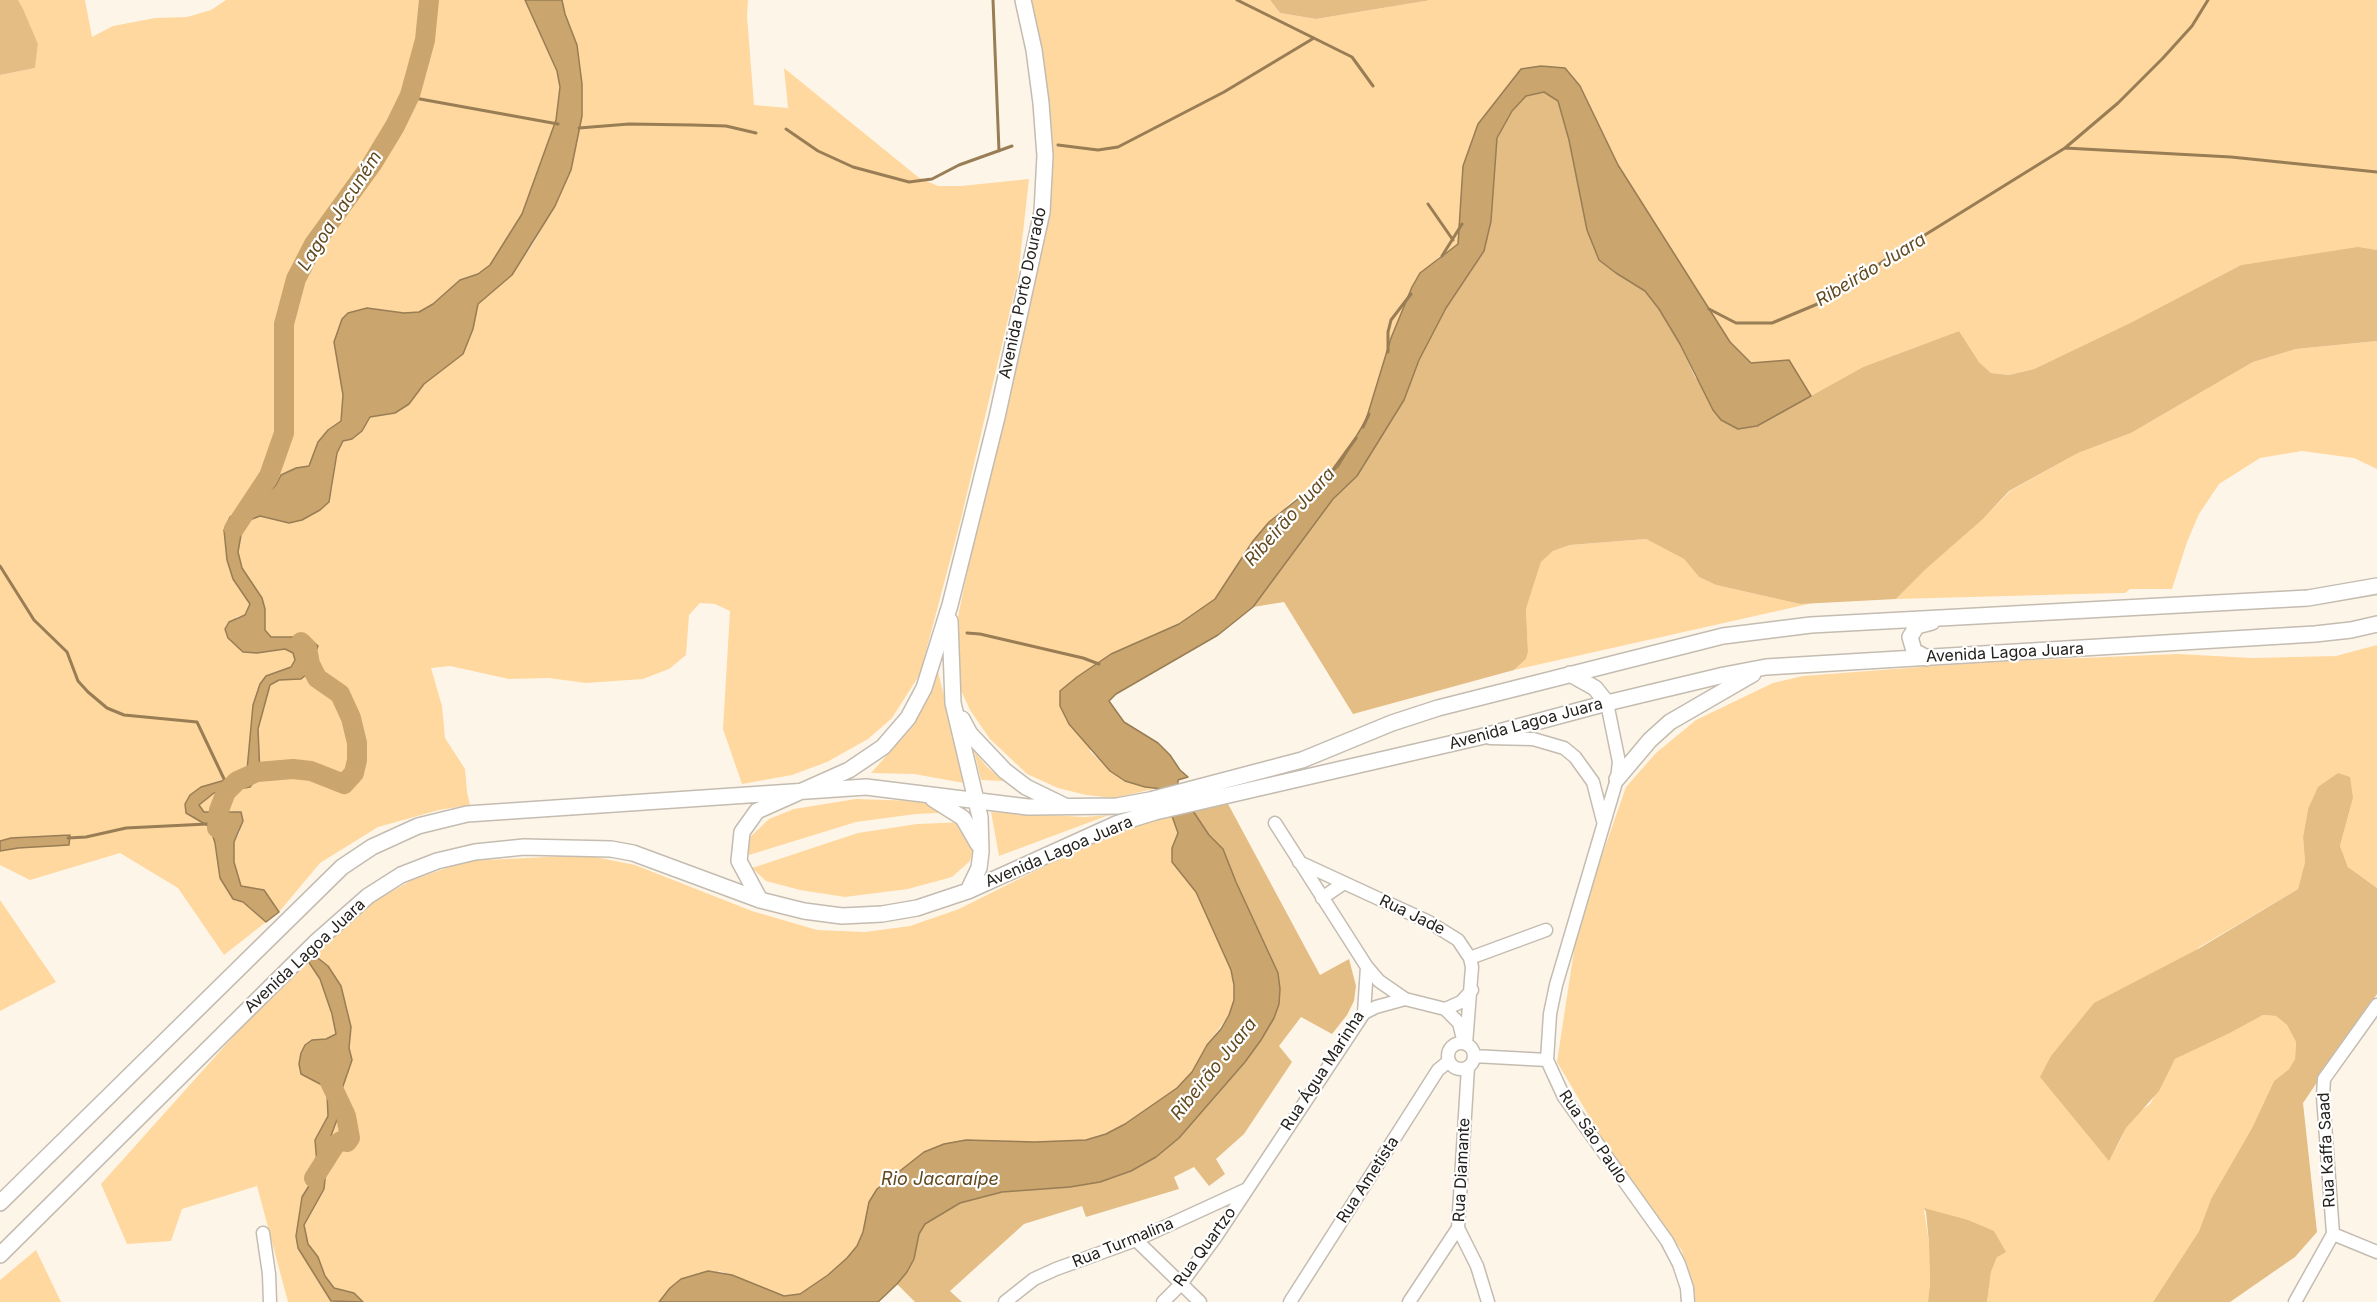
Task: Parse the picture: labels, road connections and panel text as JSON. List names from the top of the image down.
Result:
{
  "streets": {
    "main road": ["Avenida Porto Dourado", "Avenida Lagoa Juara"],
    "street": [
      "Rua Jade",
      "Rua Água Marinha",
      "Rua São Paulo",
      "Rua Kaffa Saad",
      "Rua Diamante",
      "Rua Ametista",
      "Rua Turmalina",
      "Rua Quartzo"
    ]
  },
  "crossings": [
    ["Avenida Lagoa Juara", "Rua São Paulo"],
    ["Rua Água Marinha", "Rua Turmalina"],
    ["Rua Água Marinha", "Rua Quartzo"],
    ["Rua Diamante", "Rua Ametista"],
    ["Rua Turmalina", "Rua Quartzo"]
  ],
  "water": ["Lagoa Jacuném", "Ribeirão Juara", "Rio Jacaraípe"]
}
